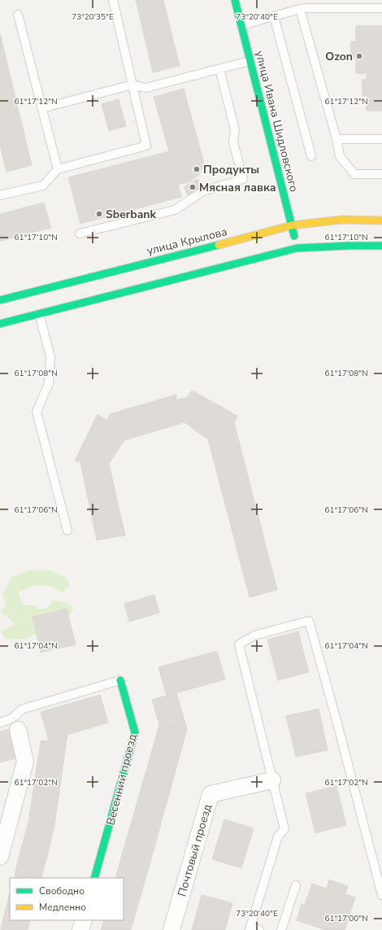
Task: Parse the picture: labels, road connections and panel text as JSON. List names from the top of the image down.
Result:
{
  "streets": {
    "main road": ["улица Ивана Шидловского", "улица Крылова", "Весенний проезд"],
    "street": ["Почтовый проезд"]
  },
  "crossings": [
    ["улица Ивана Шидловского", "улица Крылова"]
  ],
  "places": [
    "Ozon",
    "Продукты",
    "Мясная лавка",
    "Sberbank"
  ],
  "legend": ["Свободно", "Медленно"],
  "coordinates": [
    "73°20'35\"E",
    "73°20'40\"E",
    "61°17'12\"N",
    "61°17'10\"N",
    "61°17'08\"N",
    "61°17'06\"N",
    "61°17'04\"N",
    "61°17'02\"N",
    "61°17'00\"N"
  ]
}
